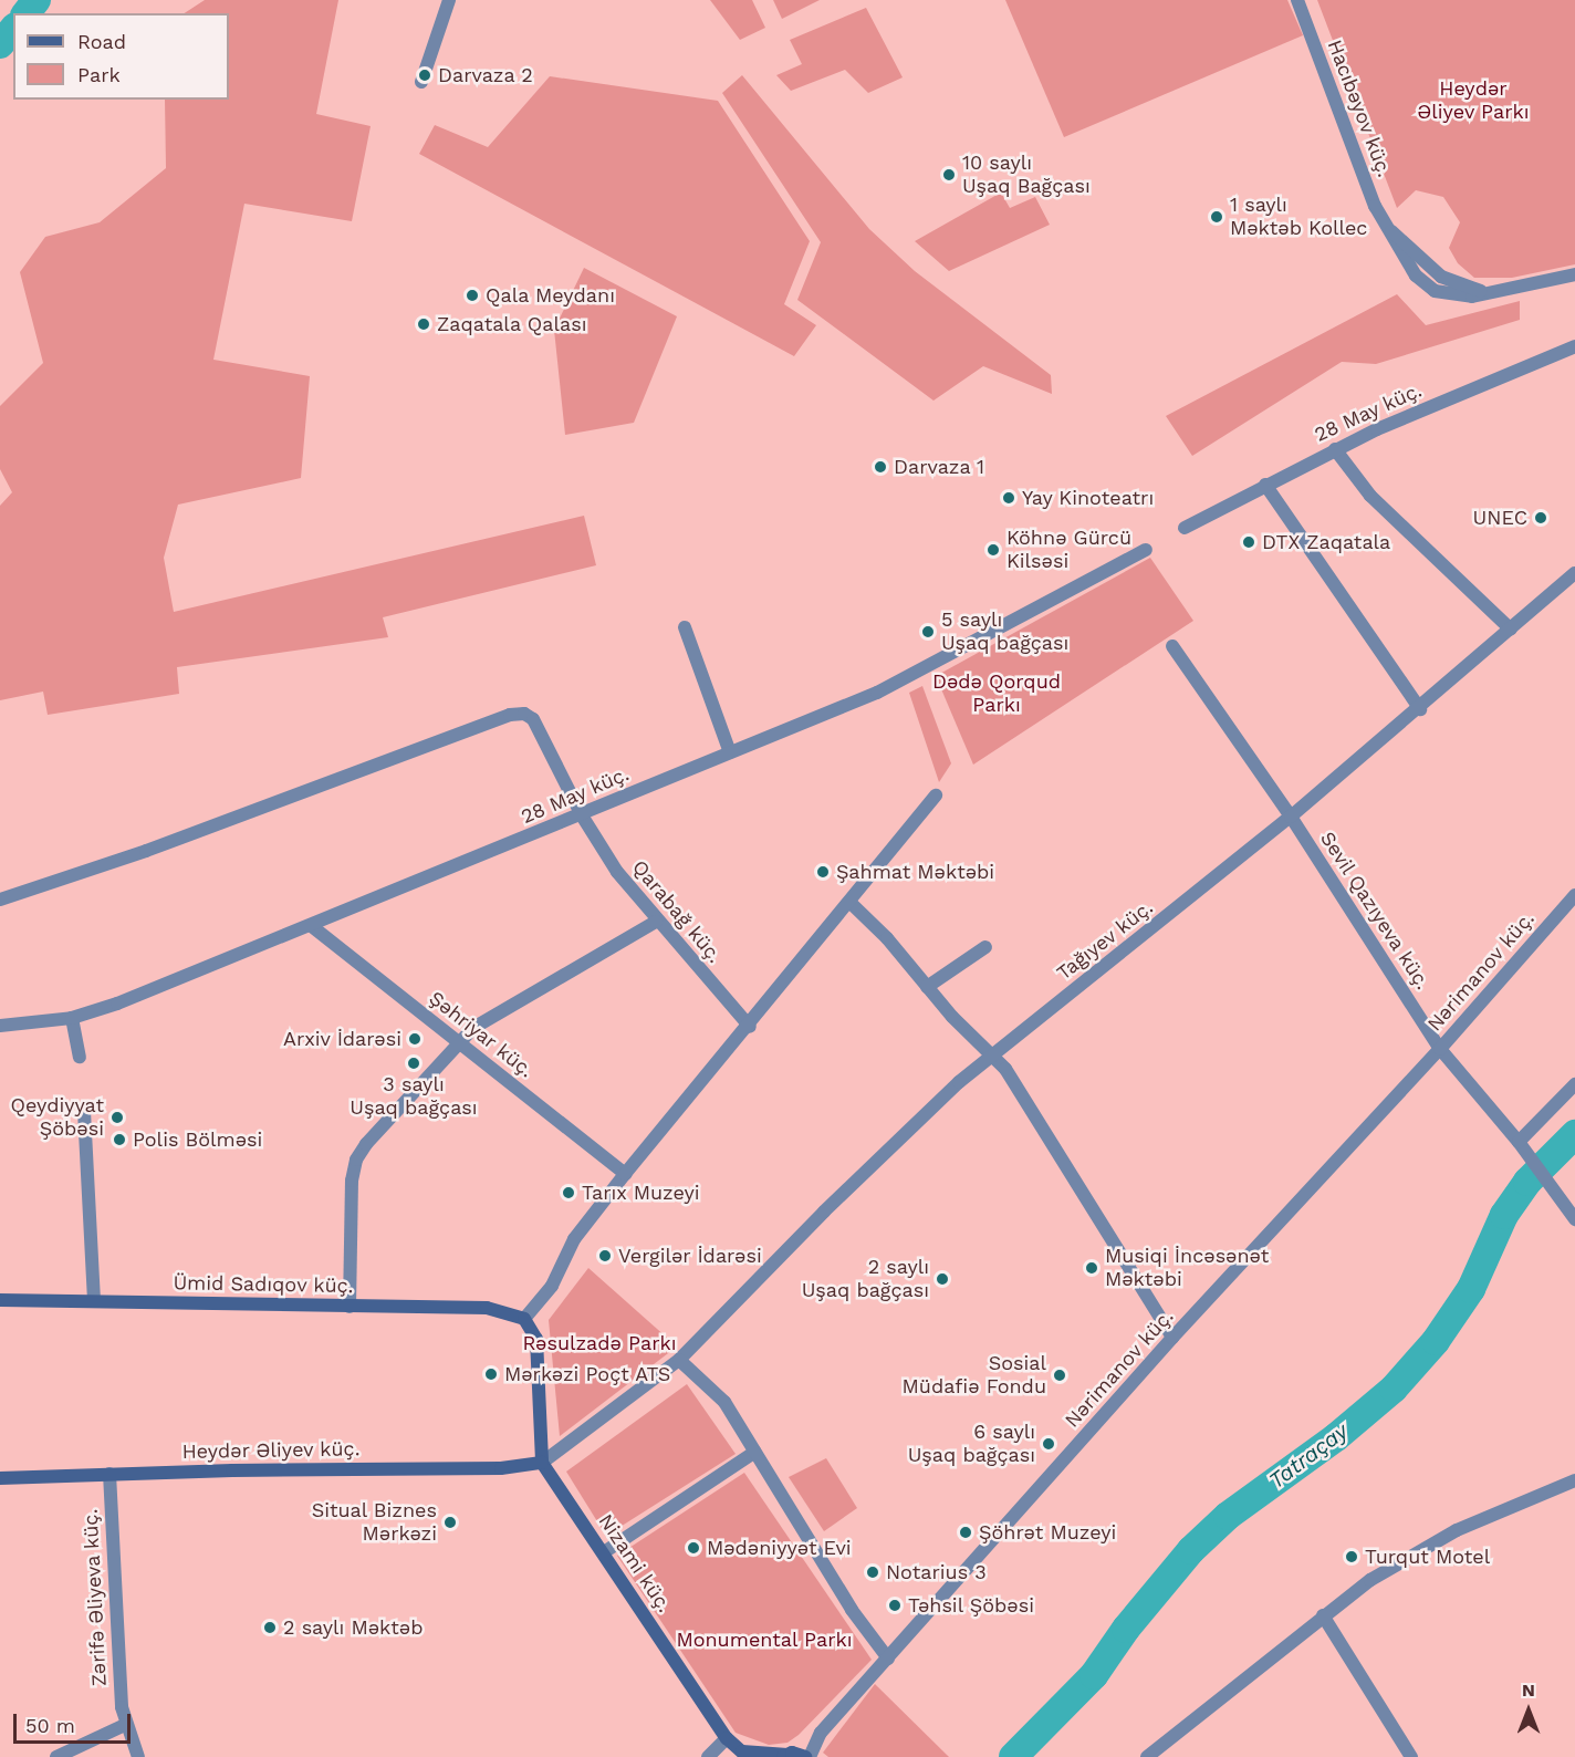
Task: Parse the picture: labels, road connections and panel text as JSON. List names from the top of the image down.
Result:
{
  "streets": {
    "main road": ["Ümid Sadıqov küç.", "Heydər Əliyev küç.", "Nizami küç."],
    "street": [
      "Hacıbəyov küç.",
      "28 May küç.",
      "Sevil Qazıyeva küç.",
      "Qarabağ küç.",
      "Tağıyev küç.",
      "Nərimanov küç.",
      "Şəhriyar küç.",
      "Zərifə Əliyeva küç."
    ]
  },
  "crossings": [
    ["28 May küç.", "Qarabağ küç."],
    ["28 May küç.", "Şəhriyar küç."],
    ["Sevil Qazıyeva küç.", "Tağıyev küç."],
    ["Sevil Qazıyeva küç.", "Nərimanov küç."],
    ["Tağıyev küç.", "Heydər Əliyev küç."],
    ["Tağıyev küç.", "Nizami küç."],
    ["Heydər Əliyev küç.", "Nizami küç."],
    ["Heydər Əliyev küç.", "Zərifə Əliyeva küç."]
  ],
  "water": ["Tatraçay"],
  "parks": [
    "Heydər Əliyev Parkı",
    "Dədə Qorqud Parkı",
    "Rəsulzadə Parkı",
    "Monumental Parkı"
  ],
  "places": [
    "Darvaza 2",
    "10 saylı Uşaq Bağçası",
    "1 saylı Məktəb Kollec",
    "Qala Meydanı",
    "Zaqatala Qalası",
    "Darvaza 1",
    "Yay Kinoteatrı",
    "UNEC",
    "DTX Zaqatala",
    "Köhnə Gürcü Kilsəsi",
    "5 saylı Uşaq bağçası",
    "Şahmat Məktəbi",
    "Arxiv İdarəsi",
    "3 saylı Uşaq bağçası",
    "Qeydiyyat Şöbəsi",
    "Polis Bölməsi",
    "Tarıx Muzeyi",
    "Vergilər İdarəsi",
    "Musiqi İncəsənət Məktəbi",
    "2 saylı Uşaq bağçası",
    "Mərkəzi Poçt ATS",
    "Sosial Müdafiə Fondu",
    "6 saylı Uşaq bağçası",
    "Situal Biznes Mərkəzi",
    "Şöhrət Muzeyi",
    "Mədəniyyət Evi",
    "Turqut Motel",
    "Notarius 3",
    "Təhsil Şöbəsi",
    "2 saylı Məktəb"
  ],
  "legend": ["Road", "Park"],
  "scale_bar": "50 m",
  "north": "top"
}
